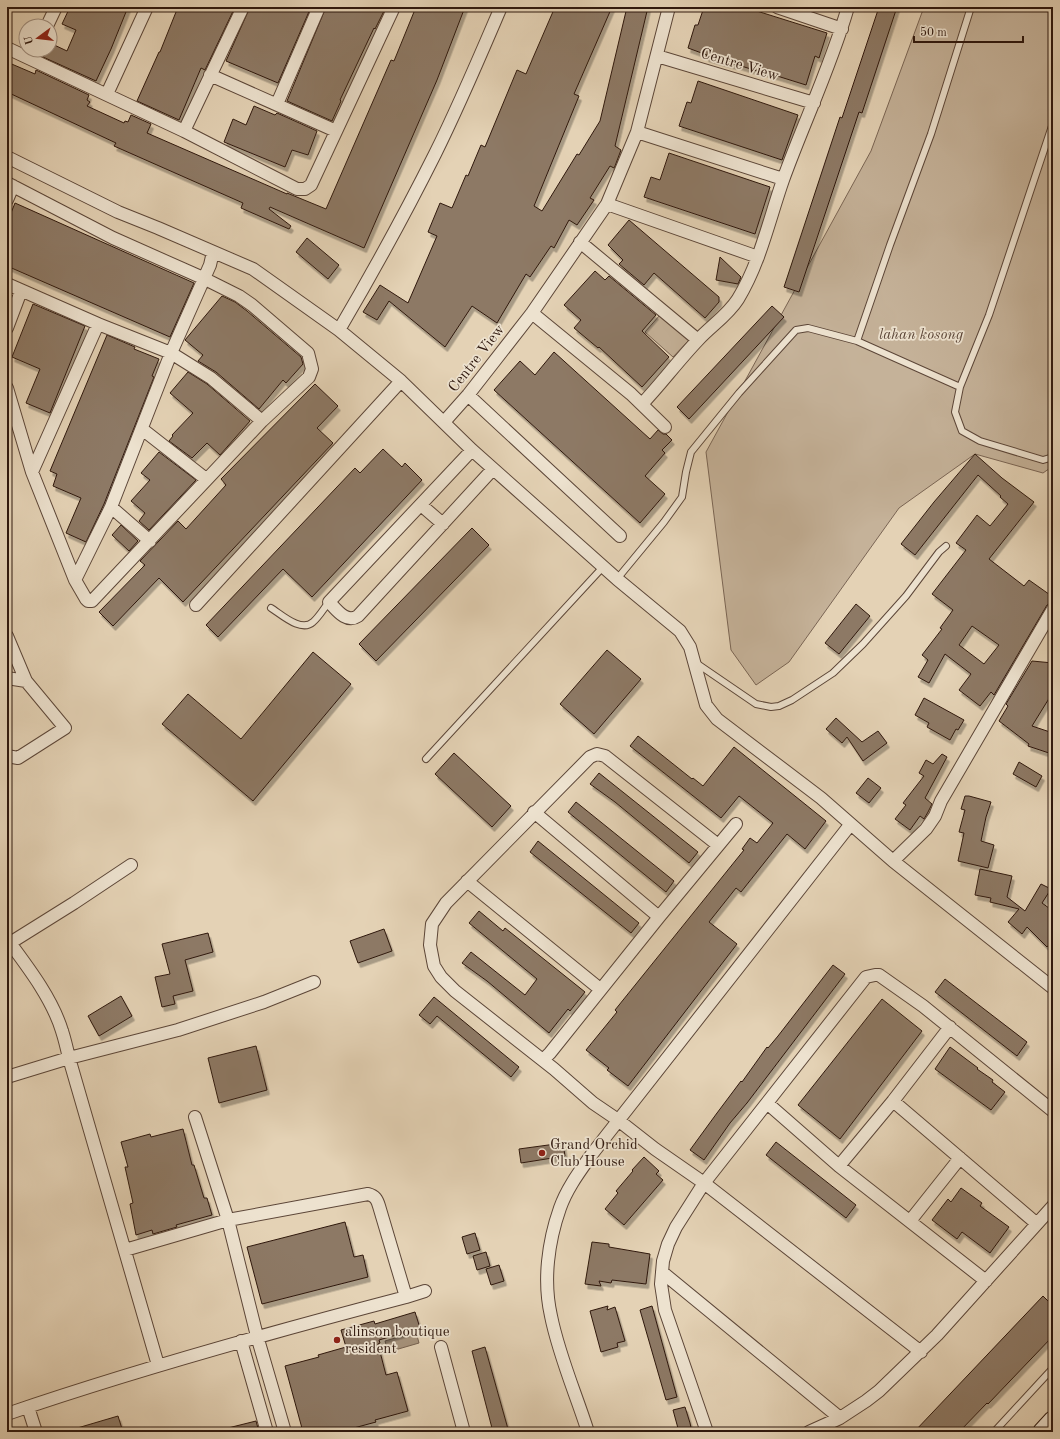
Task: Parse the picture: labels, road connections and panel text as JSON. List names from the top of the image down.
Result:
{
  "streets": {
    "street": ["Centre View"]
  },
  "parks": ["lahan kosong"],
  "places": ["Grand Orchid Club House", "alinson boutique resident"],
  "scale_bar": "50 m",
  "north": "left"
}
